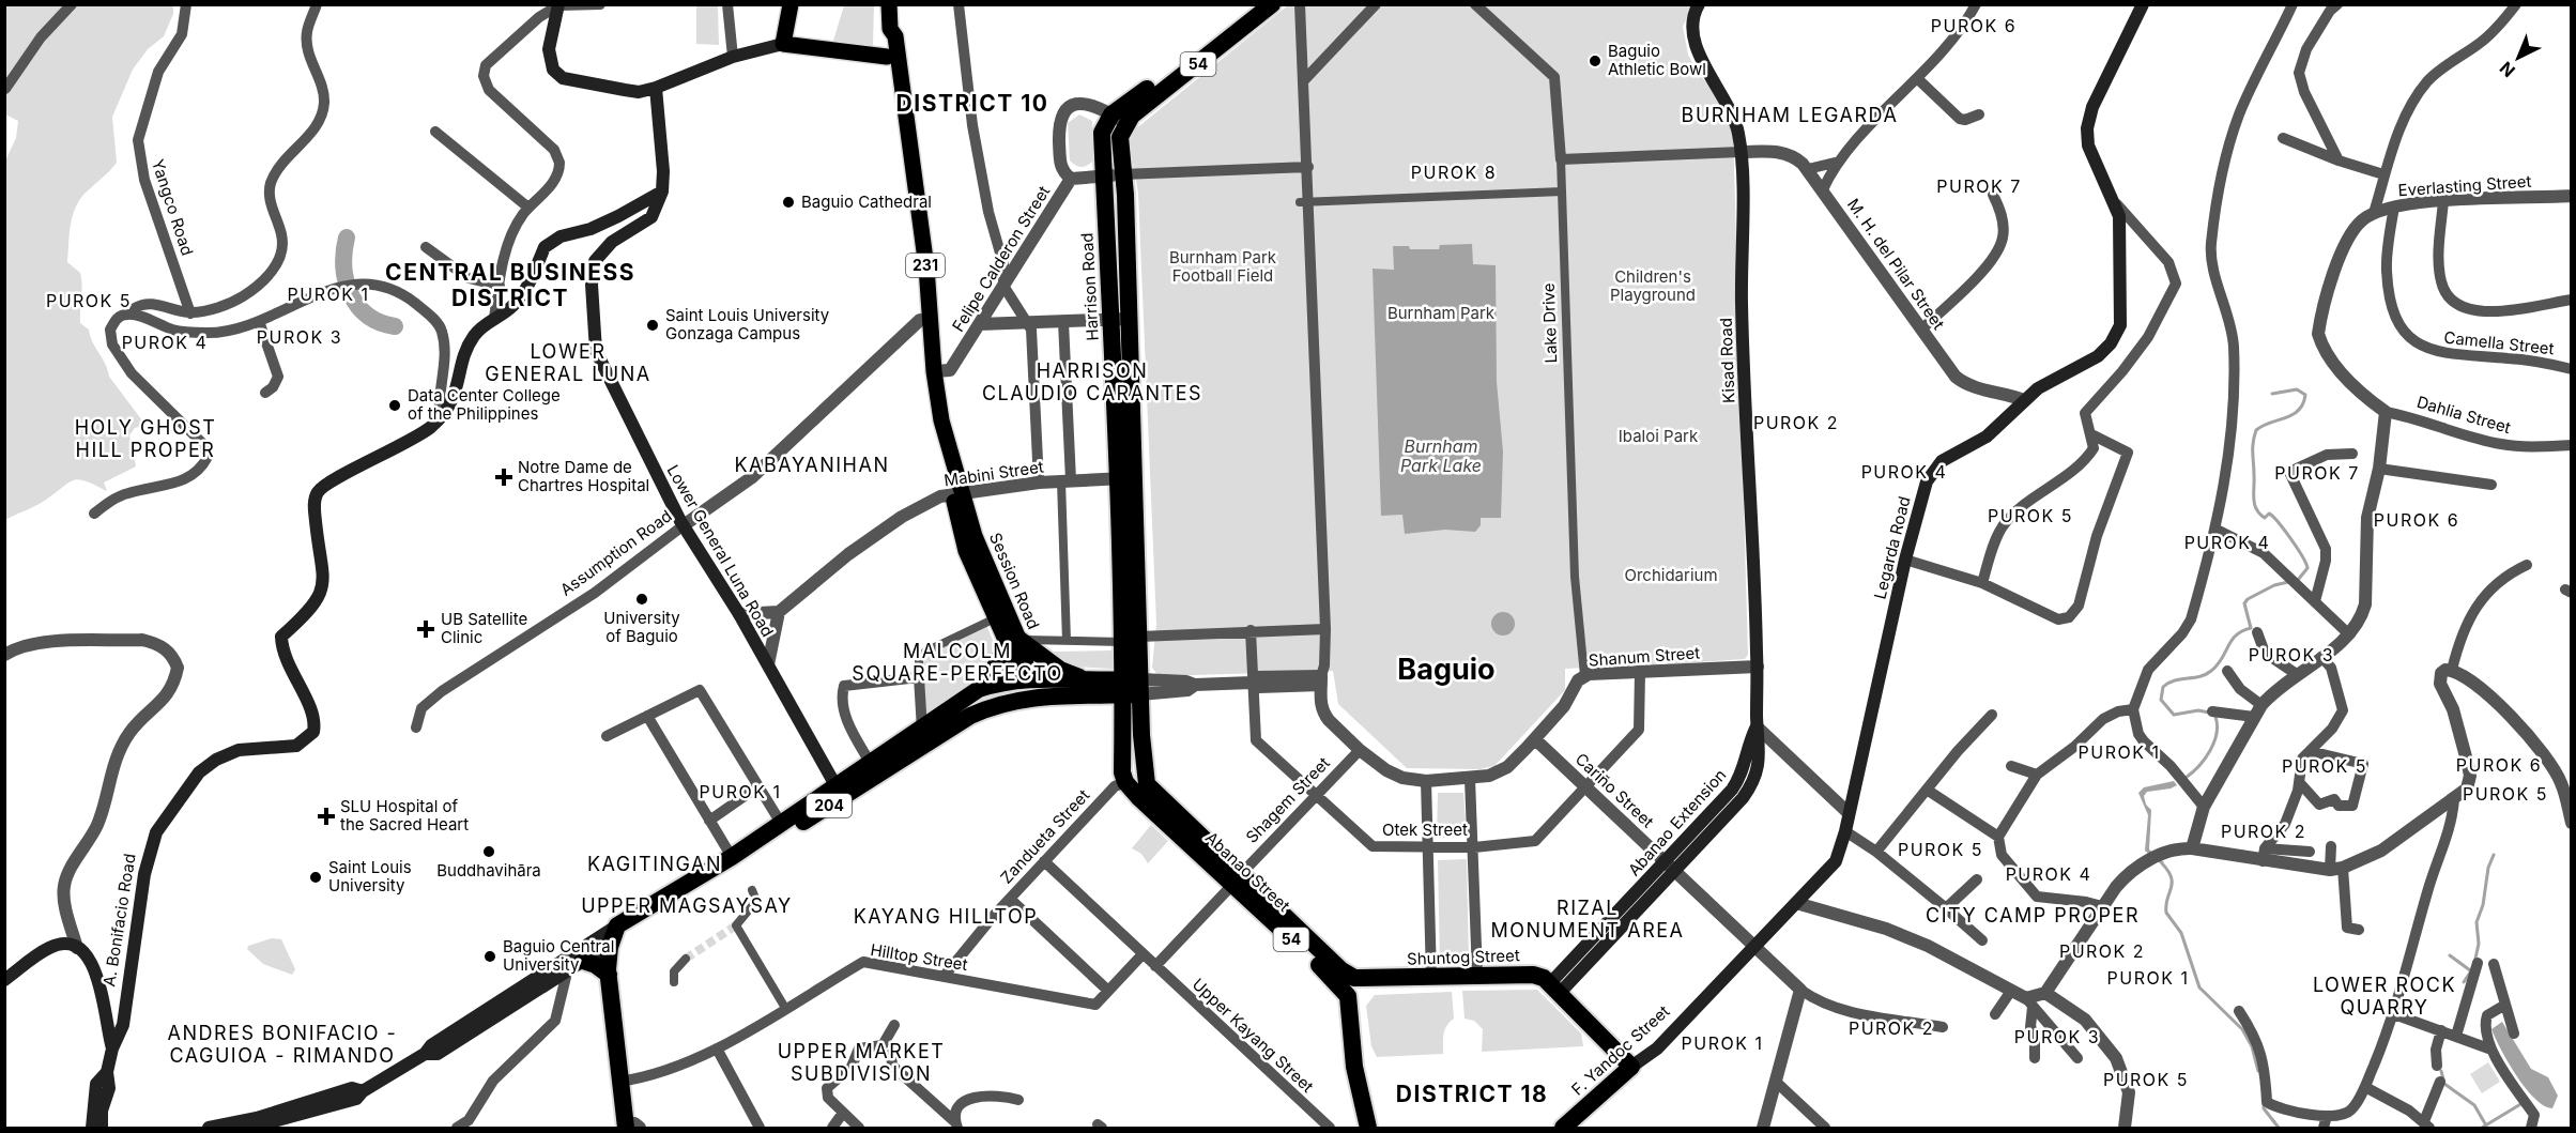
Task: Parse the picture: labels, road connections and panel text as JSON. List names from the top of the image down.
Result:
{
  "streets": {
    "highway": [
      "54",
      "Harrison Road",
      "204",
      "Abanao Street",
      "Shuntog Street",
      "F. Yandoc Street"
    ],
    "main road": [
      "231",
      "Kisad Road",
      "Legarda Road",
      "Lower General Luna Road",
      "Session Road",
      "Abanao Extension",
      "A. Bonifacio Road"
    ],
    "street": [
      "Everlasting Street",
      "Yangco Road",
      "Felipe Calderon Street",
      "M. H. del Pilar Street",
      "Lake Drive",
      "Camella Street",
      "Dahlia Street",
      "Mabini Street",
      "Assumption Road",
      "Shanum Street",
      "Cariño Street",
      "Shagem Street",
      "Otek Street",
      "Zandueta Street",
      "Hilltop Street",
      "Upper Kayang Street"
    ]
  },
  "crossings": [
    ["54", "Harrison Road"],
    ["54", "Zandueta Street"],
    ["54", "Abanao Street"],
    ["Everlasting Street", "Camella Street"],
    ["Everlasting Street", "Dahlia Street"],
    ["Felipe Calderon Street", "Harrison Road"],
    ["Felipe Calderon Street", "Session Road"],
    ["M. H. del Pilar Street", "Kisad Road"],
    ["M. H. del Pilar Street", "Legarda Road"],
    ["Harrison Road", "Mabini Street"],
    ["Harrison Road", "Abanao Street"],
    ["Lake Drive", "Shanum Street"],
    ["Kisad Road", "Shanum Street"],
    ["Kisad Road", "Abanao Extension"],
    ["Mabini Street", "Session Road"],
    ["Legarda Road", "Cariño Street"],
    ["Legarda Road", "F. Yandoc Street"],
    ["Lower General Luna Road", "Assumption Road"],
    ["Lower General Luna Road", "204"],
    ["Lower General Luna Road", "A. Bonifacio Road"],
    ["Assumption Road", "Session Road"],
    ["Session Road", "204"],
    ["Shanum Street", "Cariño Street"],
    ["Shanum Street", "Shagem Street"],
    ["Shanum Street", "Otek Street"],
    ["Cariño Street", "Abanao Extension"],
    ["Cariño Street", "Otek Street"],
    ["Cariño Street", "F. Yandoc Street"],
    ["Shagem Street", "Otek Street"],
    ["Shagem Street", "Abanao Street"],
    ["Shagem Street", "Upper Kayang Street"],
    ["Abanao Extension", "Shuntog Street"],
    ["Zandueta Street", "Abanao Street"],
    ["Zandueta Street", "Hilltop Street"],
    ["Zandueta Street", "Upper Kayang Street"],
    ["Abanao Street", "Shuntog Street"],
    ["Hilltop Street", "Upper Kayang Street"],
    ["Shuntog Street", "F. Yandoc Street"]
  ],
  "districts": [
    "PUROK 6",
    "DISTRICT 10",
    "BURNHAM LEGARDA",
    "PUROK 8",
    "PUROK 7",
    "CENTRAL BUSINESS DISTRICT",
    "PUROK 1",
    "PUROK 5",
    "PUROK 3",
    "PUROK 4",
    "LOWER GENERAL LUNA",
    "HARRISON CLAUDIO CARANTES",
    "PUROK 2",
    "HOLY GHOST HILL PROPER",
    "KABAYANIHAN",
    "PUROK 4",
    "PUROK 7",
    "PUROK 5",
    "PUROK 6",
    "PUROK 4",
    "MALCOLM SQUARE-PERFECTO",
    "PUROK 3",
    "Baguio",
    "PUROK 1",
    "PUROK 6",
    "PUROK 5",
    "PUROK 1",
    "PUROK 5",
    "PUROK 2",
    "PUROK 5",
    "KAGITINGAN",
    "PUROK 4",
    "UPPER MAGSAYSAY",
    "RIZAL MONUMENT AREA",
    "CITY CAMP PROPER",
    "KAYANG HILLTOP",
    "PUROK 2",
    "PUROK 1",
    "LOWER ROCK QUARRY",
    "PUROK 2",
    "ANDRES BONIFACIO - CAGUIOA - RIMANDO",
    "PUROK 3",
    "PUROK 1",
    "UPPER MARKET SUBDIVISION",
    "PUROK 5",
    "DISTRICT 18"
  ],
  "water": ["Burnham Park Lake"],
  "parks": [
    "Burnham Park Football Field",
    "Children's Playground",
    "Burnham Park",
    "Ibaloi Park",
    "Orchidarium"
  ],
  "places": {
    "other": [
      "Baguio Athletic Bowl",
      "Baguio Cathedral",
      "Saint Louis University Gonzaga Campus",
      "Data Center College of the Philippines",
      "University of Baguio",
      "Buddhavihāra",
      "Saint Louis University",
      "Baguio Central University"
    ],
    "health": ["Notre Dame de Chartres Hospital", "UB Satellite Clinic", "SLU Hospital of the Sacred Heart"]
  },
  "north": "bottom left"
}
